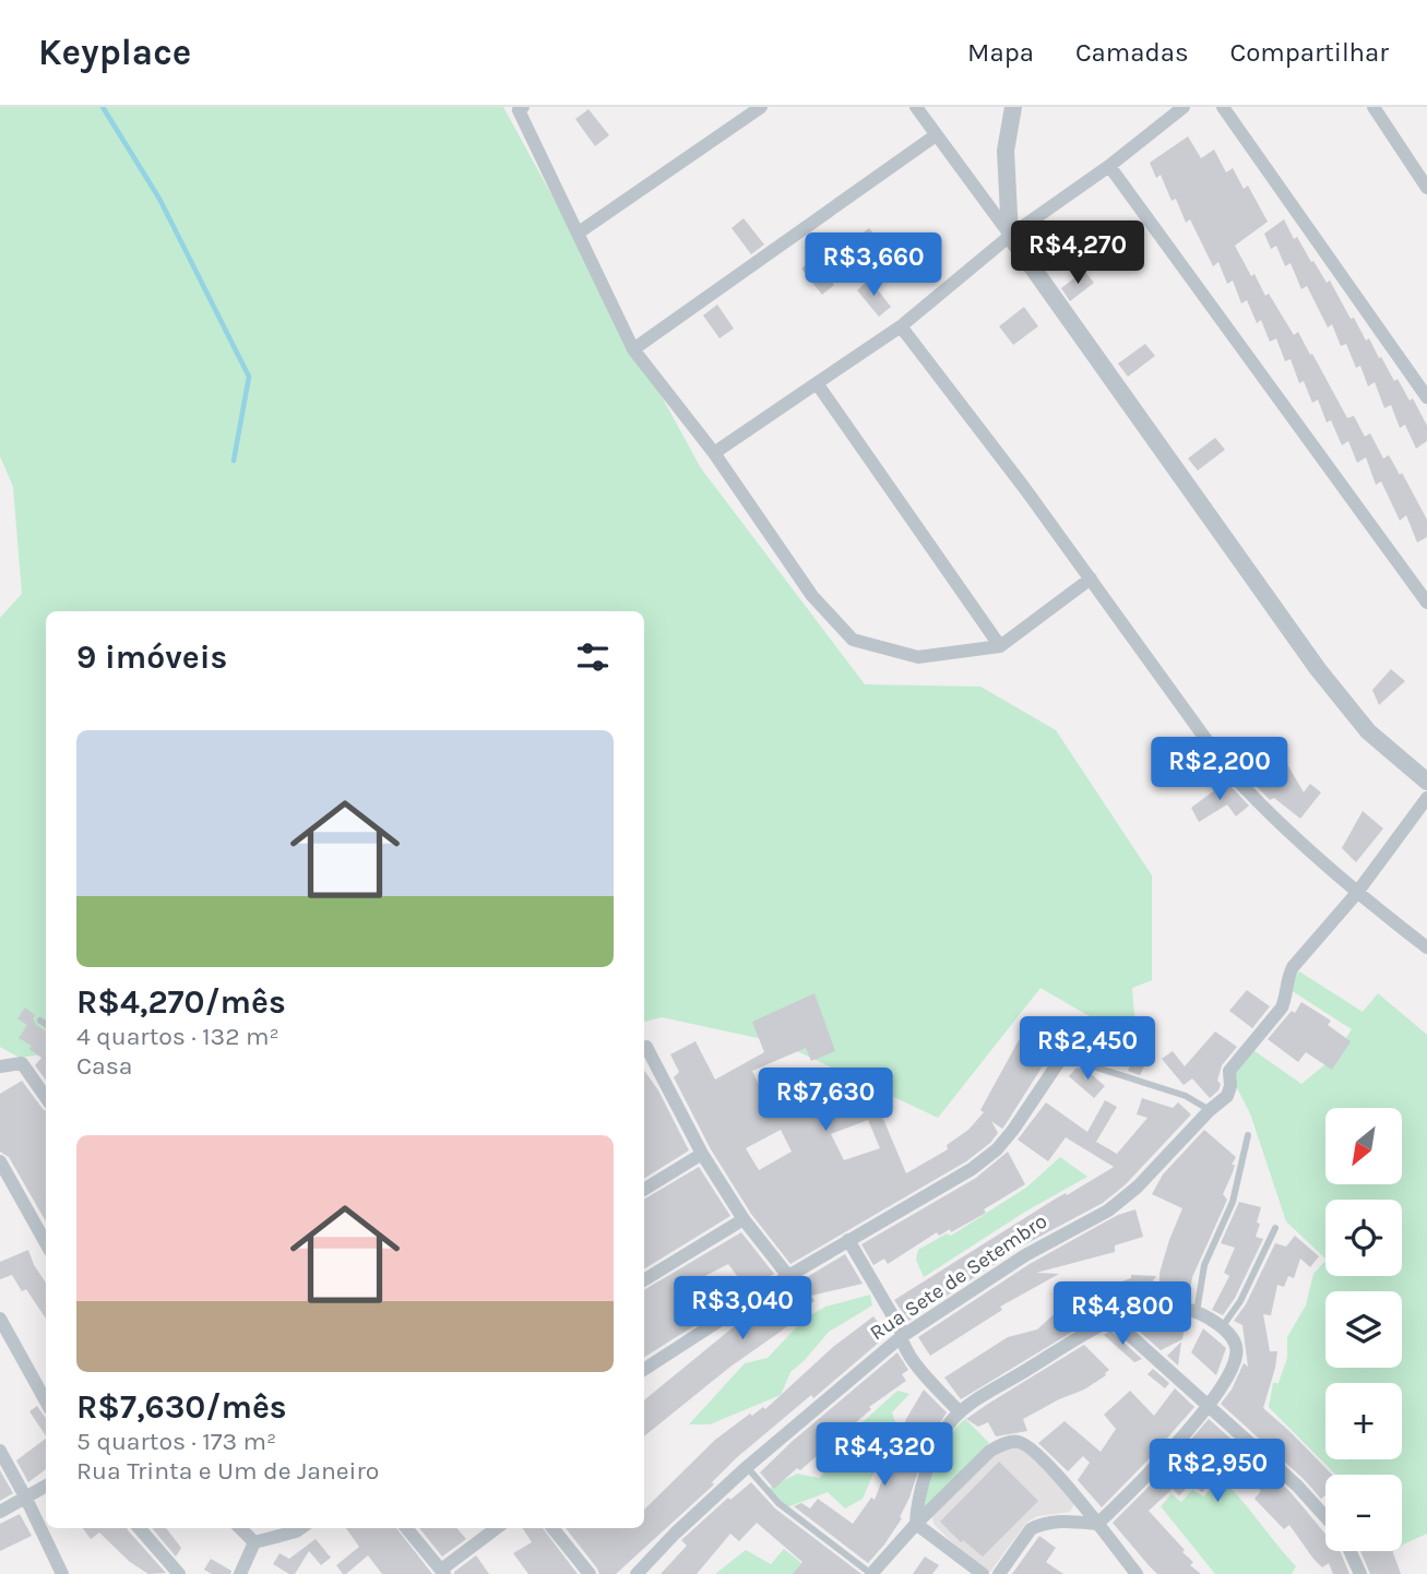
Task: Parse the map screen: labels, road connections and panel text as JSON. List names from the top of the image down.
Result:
{
  "streets": {
    "street": ["Rua Sete de Setembro"]
  },
  "north": "bottom left",
  "page": {
    "header": "Keyplace",
    "nav": ["Mapa", "Camadas", "Compartilhar"],
    "price": [
      "R$4,270",
      "R$3,660",
      "R$2,200",
      "R$2,450",
      "R$7,630",
      "R$3,040",
      "R$4,800",
      "R$4,320",
      "R$2,950"
    ],
    "heading": "9 imóveis",
    "list": [
      {
        "name": "R$4,270/mês",
        "note": "4 quartos · 132 m² · Casa"
      },
      {
        "name": "R$7,630/mês",
        "note": "5 quartos · 173 m² · Rua Trinta e Um de Janeiro"
      }
    ],
    "map_buttons": ["+", "−"]
  }
}
